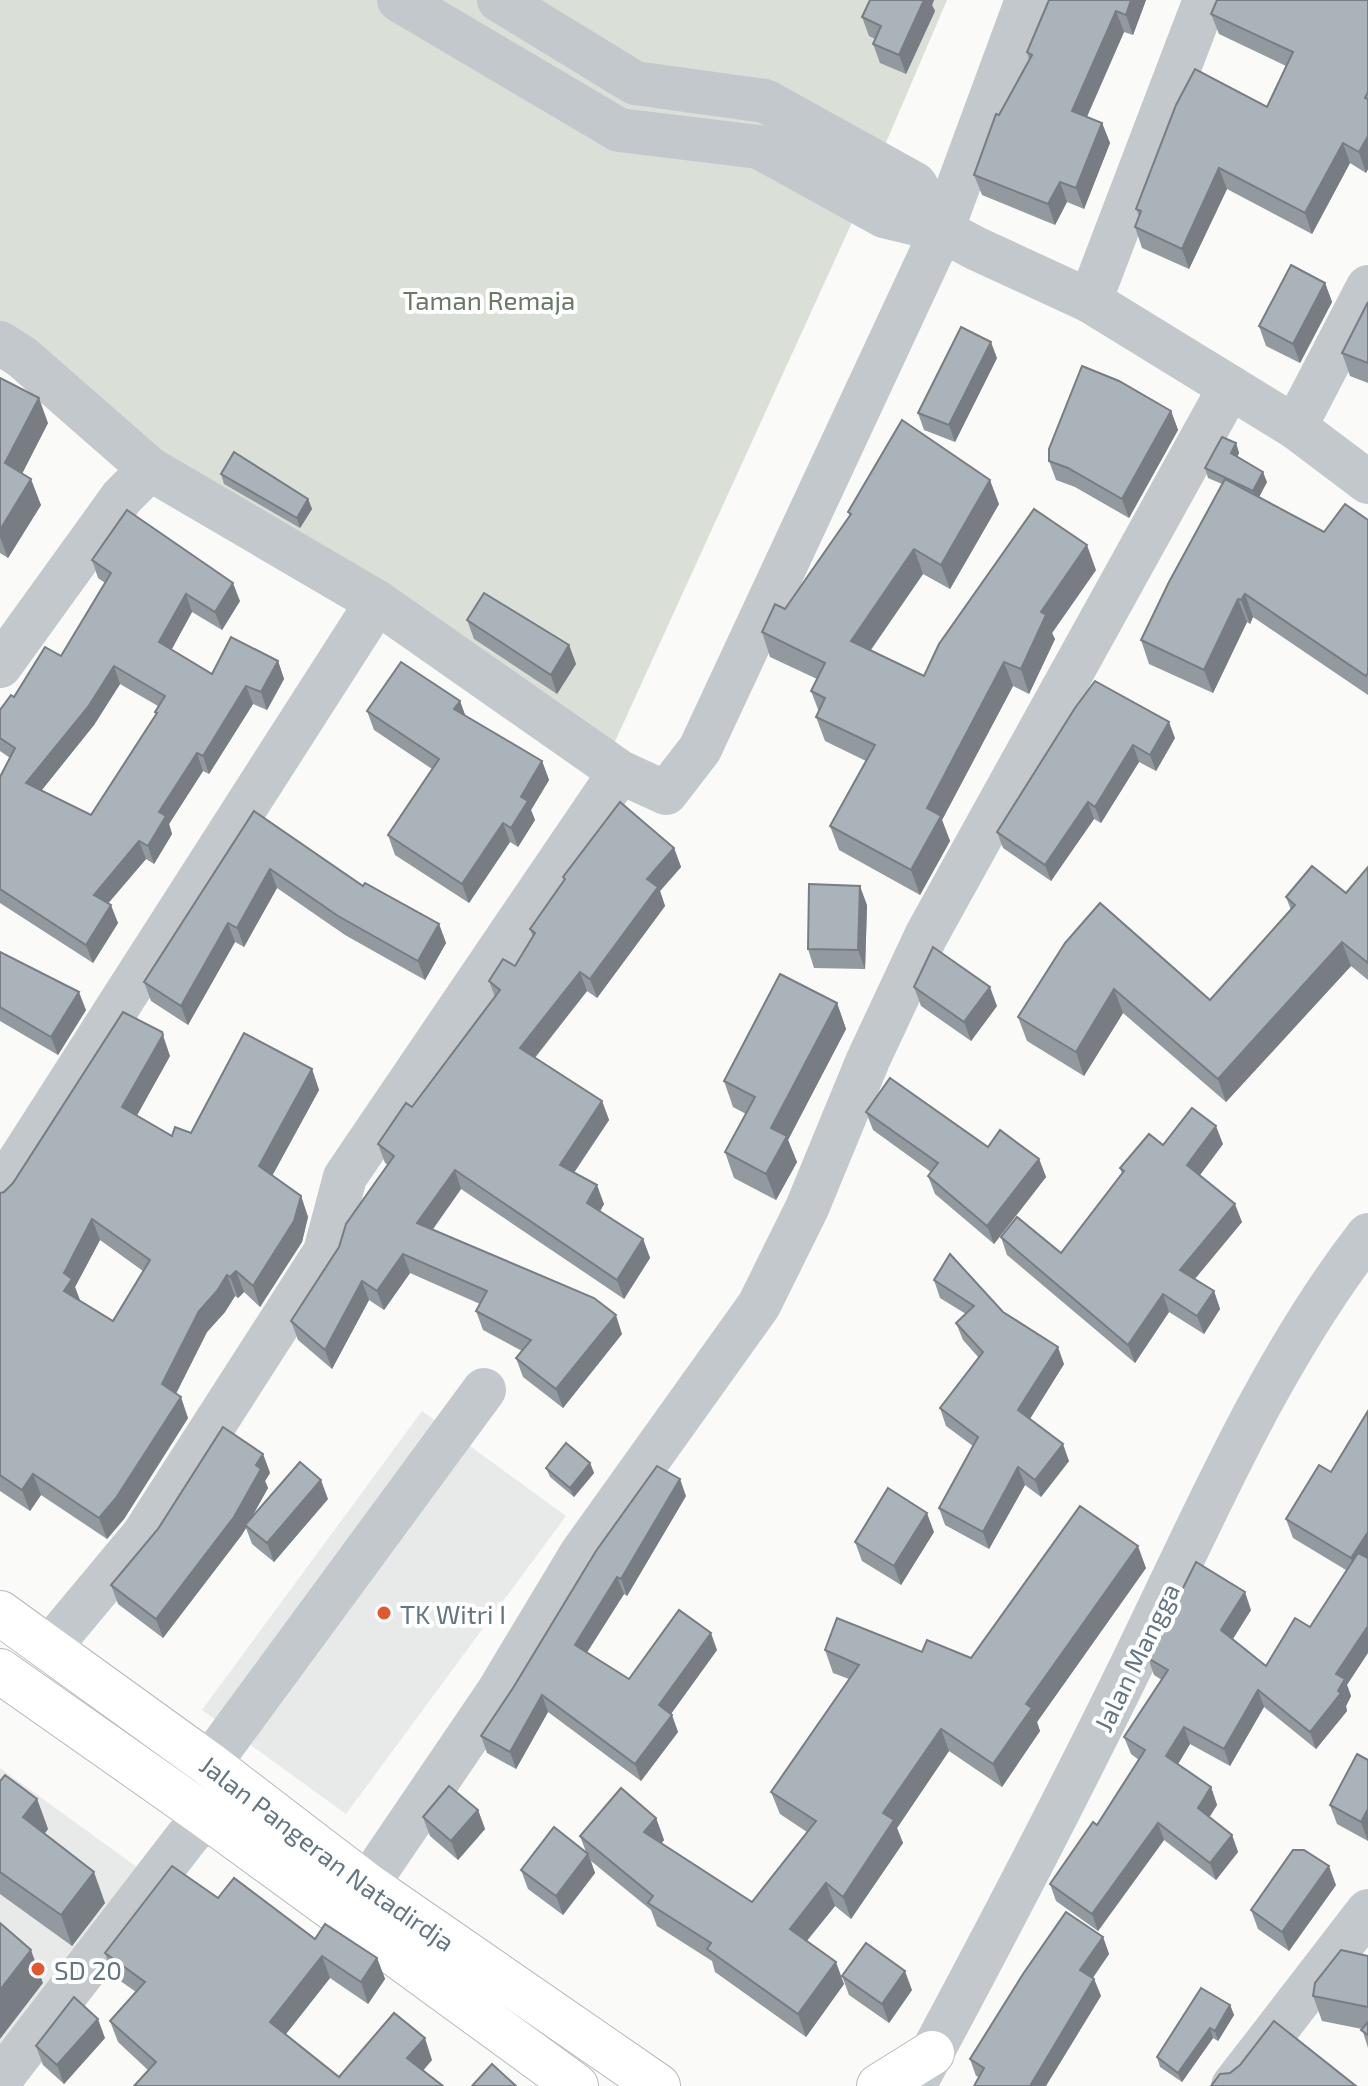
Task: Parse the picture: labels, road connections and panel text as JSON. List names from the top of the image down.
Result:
{
  "streets": {
    "main road": ["Jalan Pangeran Natadirdja"],
    "street": ["Jalan Mangga"]
  },
  "parks": ["Taman Remaja"],
  "places": ["TK Witri I", "SD 20"]
}
